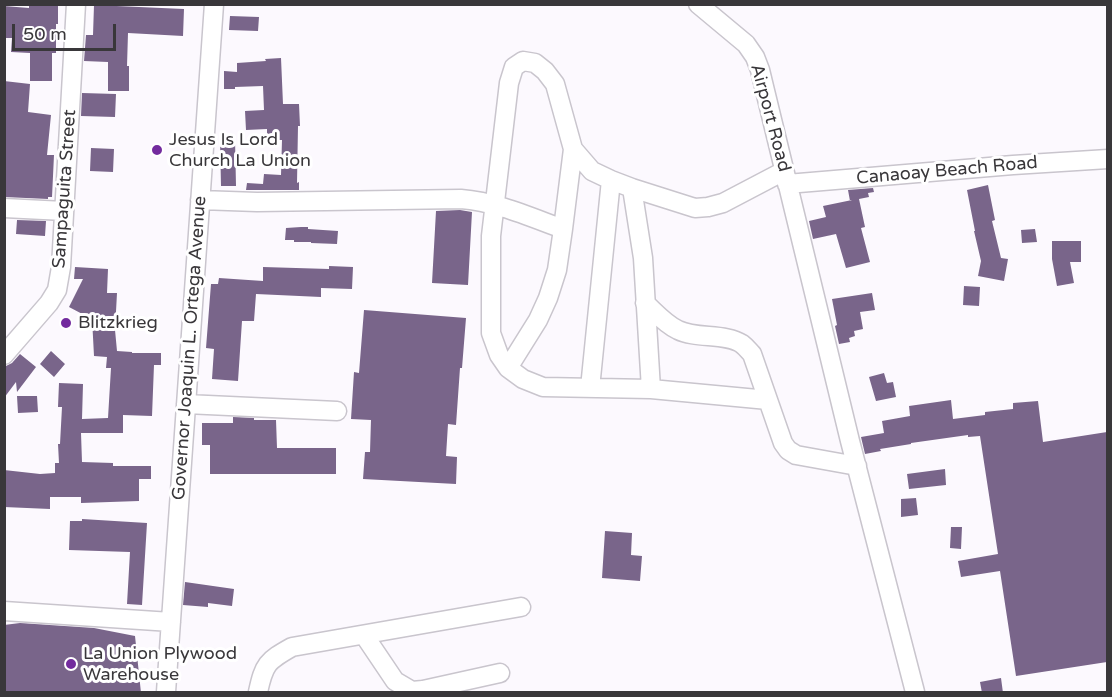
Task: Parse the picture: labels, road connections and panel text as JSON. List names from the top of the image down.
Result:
{
  "streets": {
    "street": [
      "Airport Road",
      "Canaoay Beach Road",
      "Sampaguita Street",
      "Governor Joaquin L. Ortega Avenue"
    ]
  },
  "crossings": [
    ["Airport Road", "Canaoay Beach Road"]
  ],
  "places": ["Jesus Is Lord Church La Union", "Blitzkrieg", "La Union Plywood Warehouse"],
  "scale_bar": "50 m"
}
